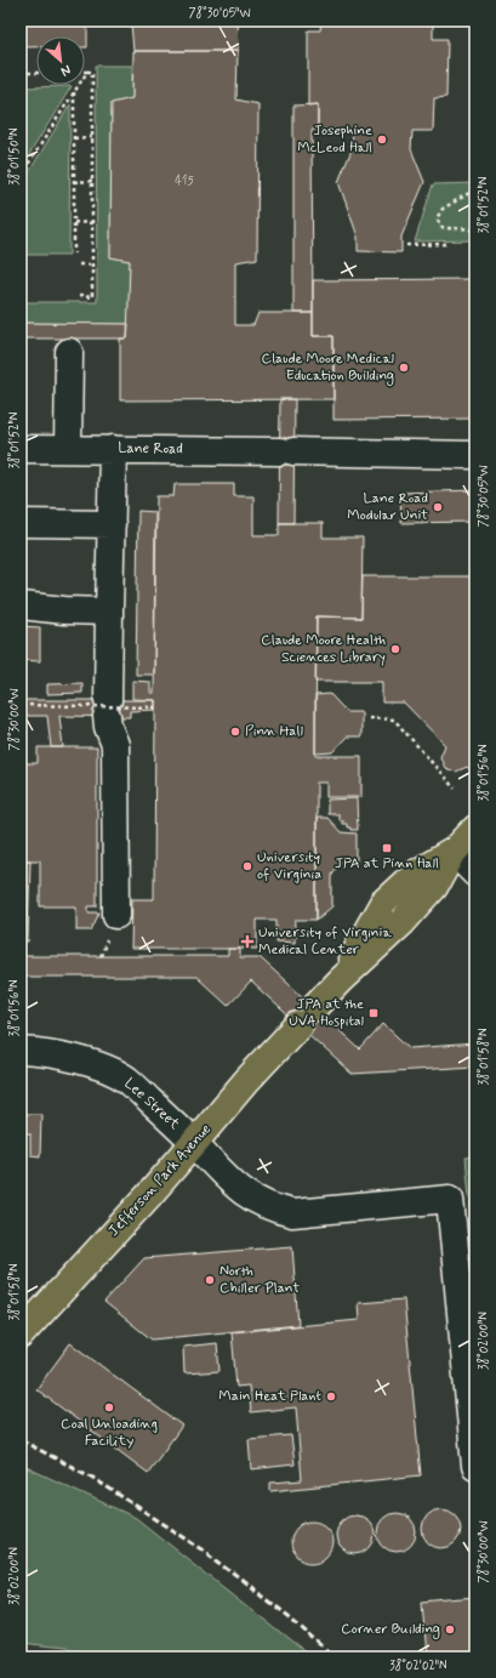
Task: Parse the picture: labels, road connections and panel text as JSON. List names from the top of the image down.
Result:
{
  "streets": {
    "main road": ["Jefferson Park Avenue"],
    "street": ["Lane Road", "Lee Street"]
  },
  "crossings": [
    ["Lee Street", "Jefferson Park Avenue"]
  ],
  "places": {
    "other": [
      "Josephine McLeod Hall",
      "Claude Moore Medical Education Building",
      "Lane Road Modular Unit",
      "Claude Moore Health Sciences Library",
      "Pinn Hall",
      "University of Virginia",
      "North Chiller Plant",
      "Main Heat Plant",
      "Coal Unloading Facility",
      "Corner Building"
    ],
    "transit": ["JPA at Pinn Hall", "JPA at the UVA Hospital"],
    "health": ["University of Virginia Medical Center"]
  },
  "house_numbers": ["415"],
  "north": "bottom right",
  "coordinates": [
    "78°30'05\"W",
    "38°01'50\"N",
    "38°01'52\"N",
    "78°30'00\"W",
    "38°01'56\"N",
    "38°01'58\"N",
    "38°02'00\"N",
    "38°02'02\"N"
  ]
}
